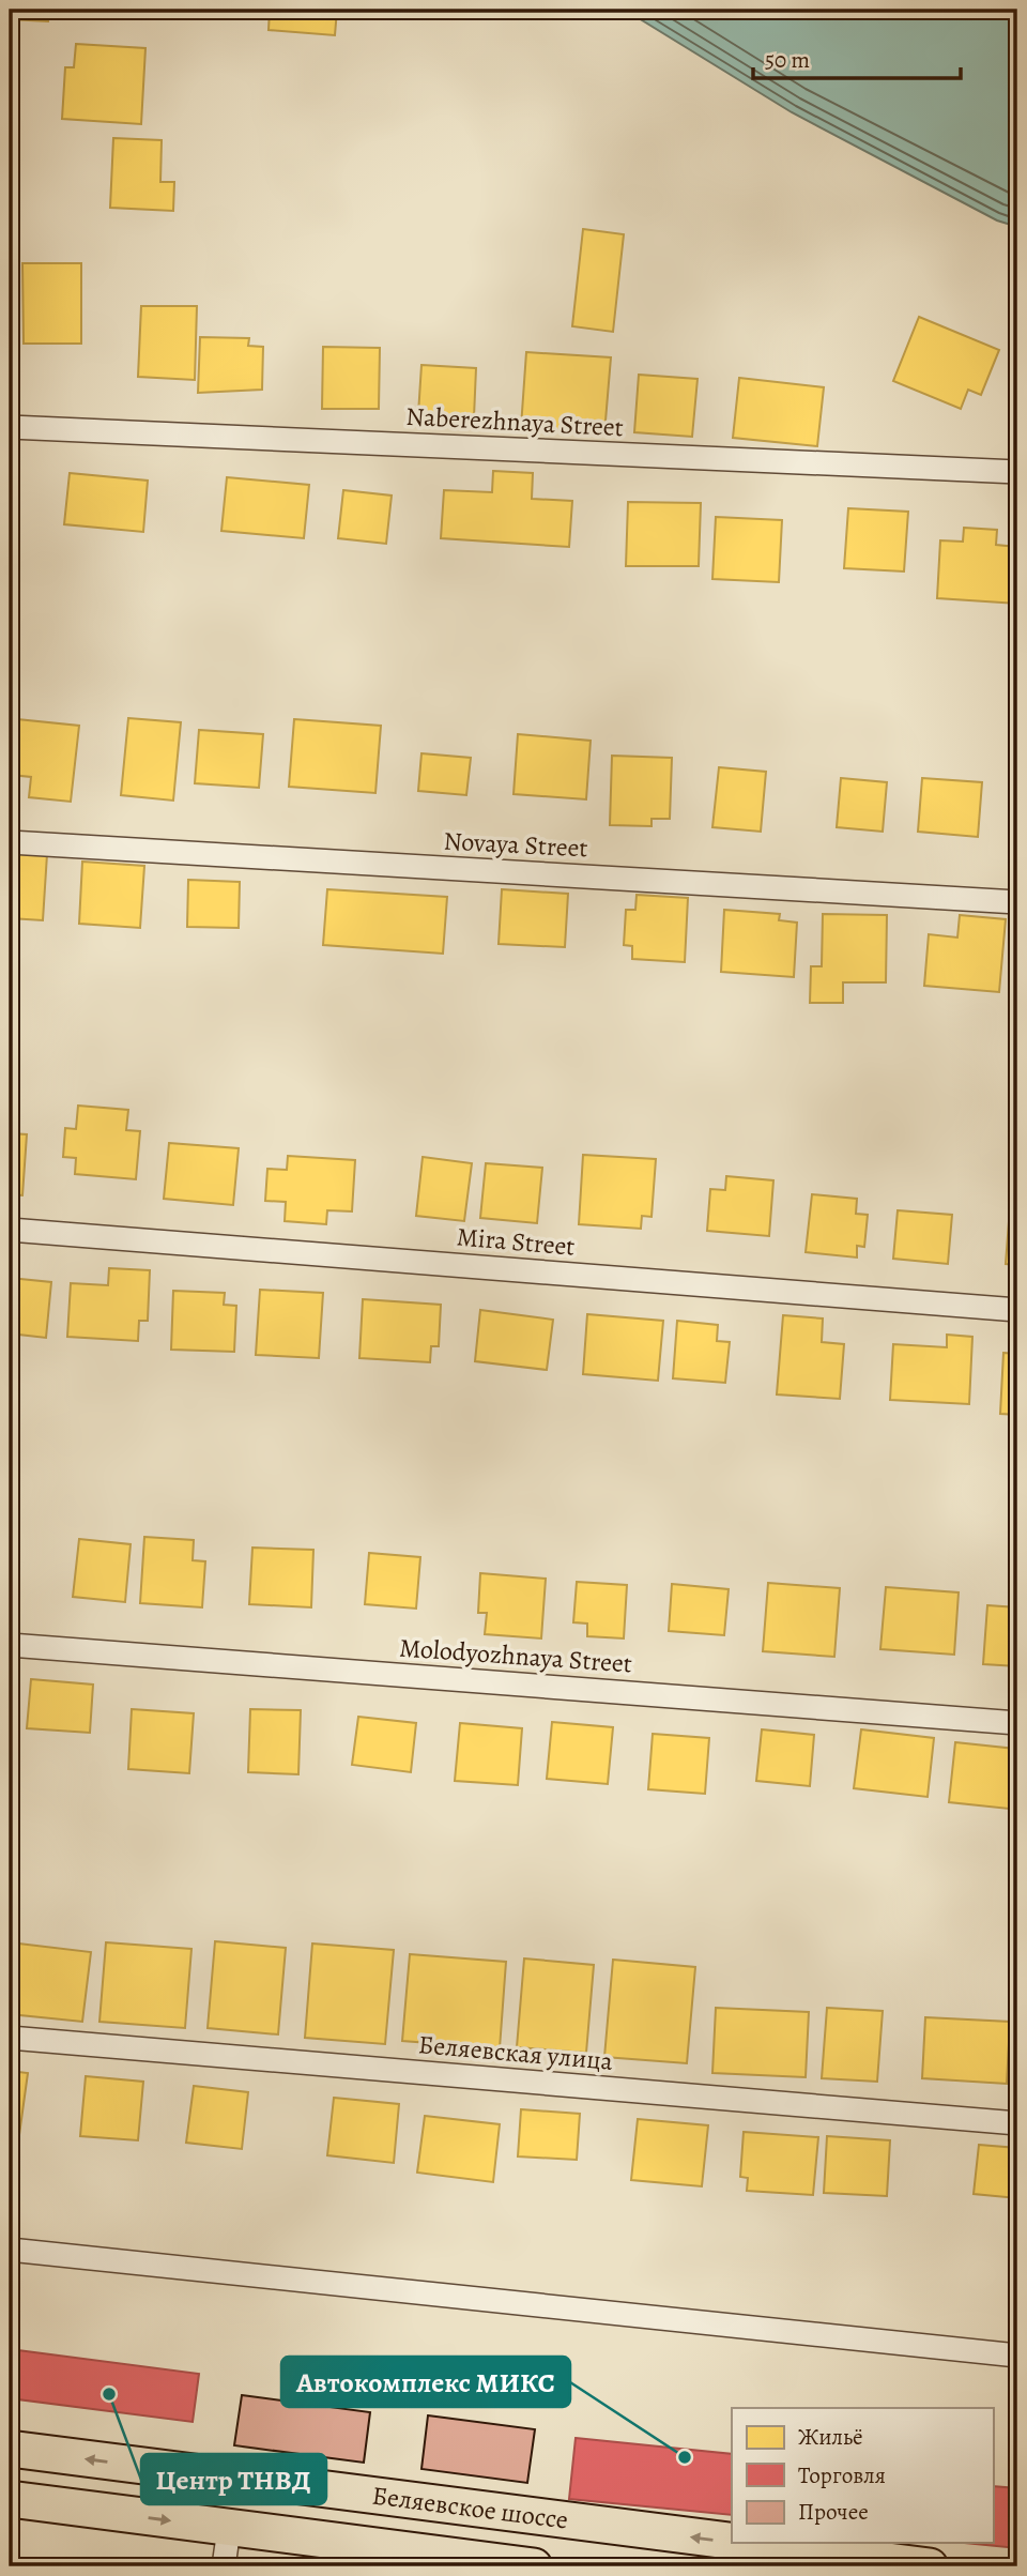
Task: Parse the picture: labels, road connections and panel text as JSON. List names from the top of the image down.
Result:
{
  "streets": {
    "main road": ["Беляевское шоссе"],
    "street": [
      "Naberezhnaya Street",
      "Novaya Street",
      "Mira Street",
      "Molodyozhnaya Street",
      "Беляевская улица"
    ]
  },
  "places": ["Центр ТНВД", "Автокомплекс МИКС"],
  "legend": ["Жильё", "Торговля", "Прочее"],
  "scale_bar": "50 m"
}
